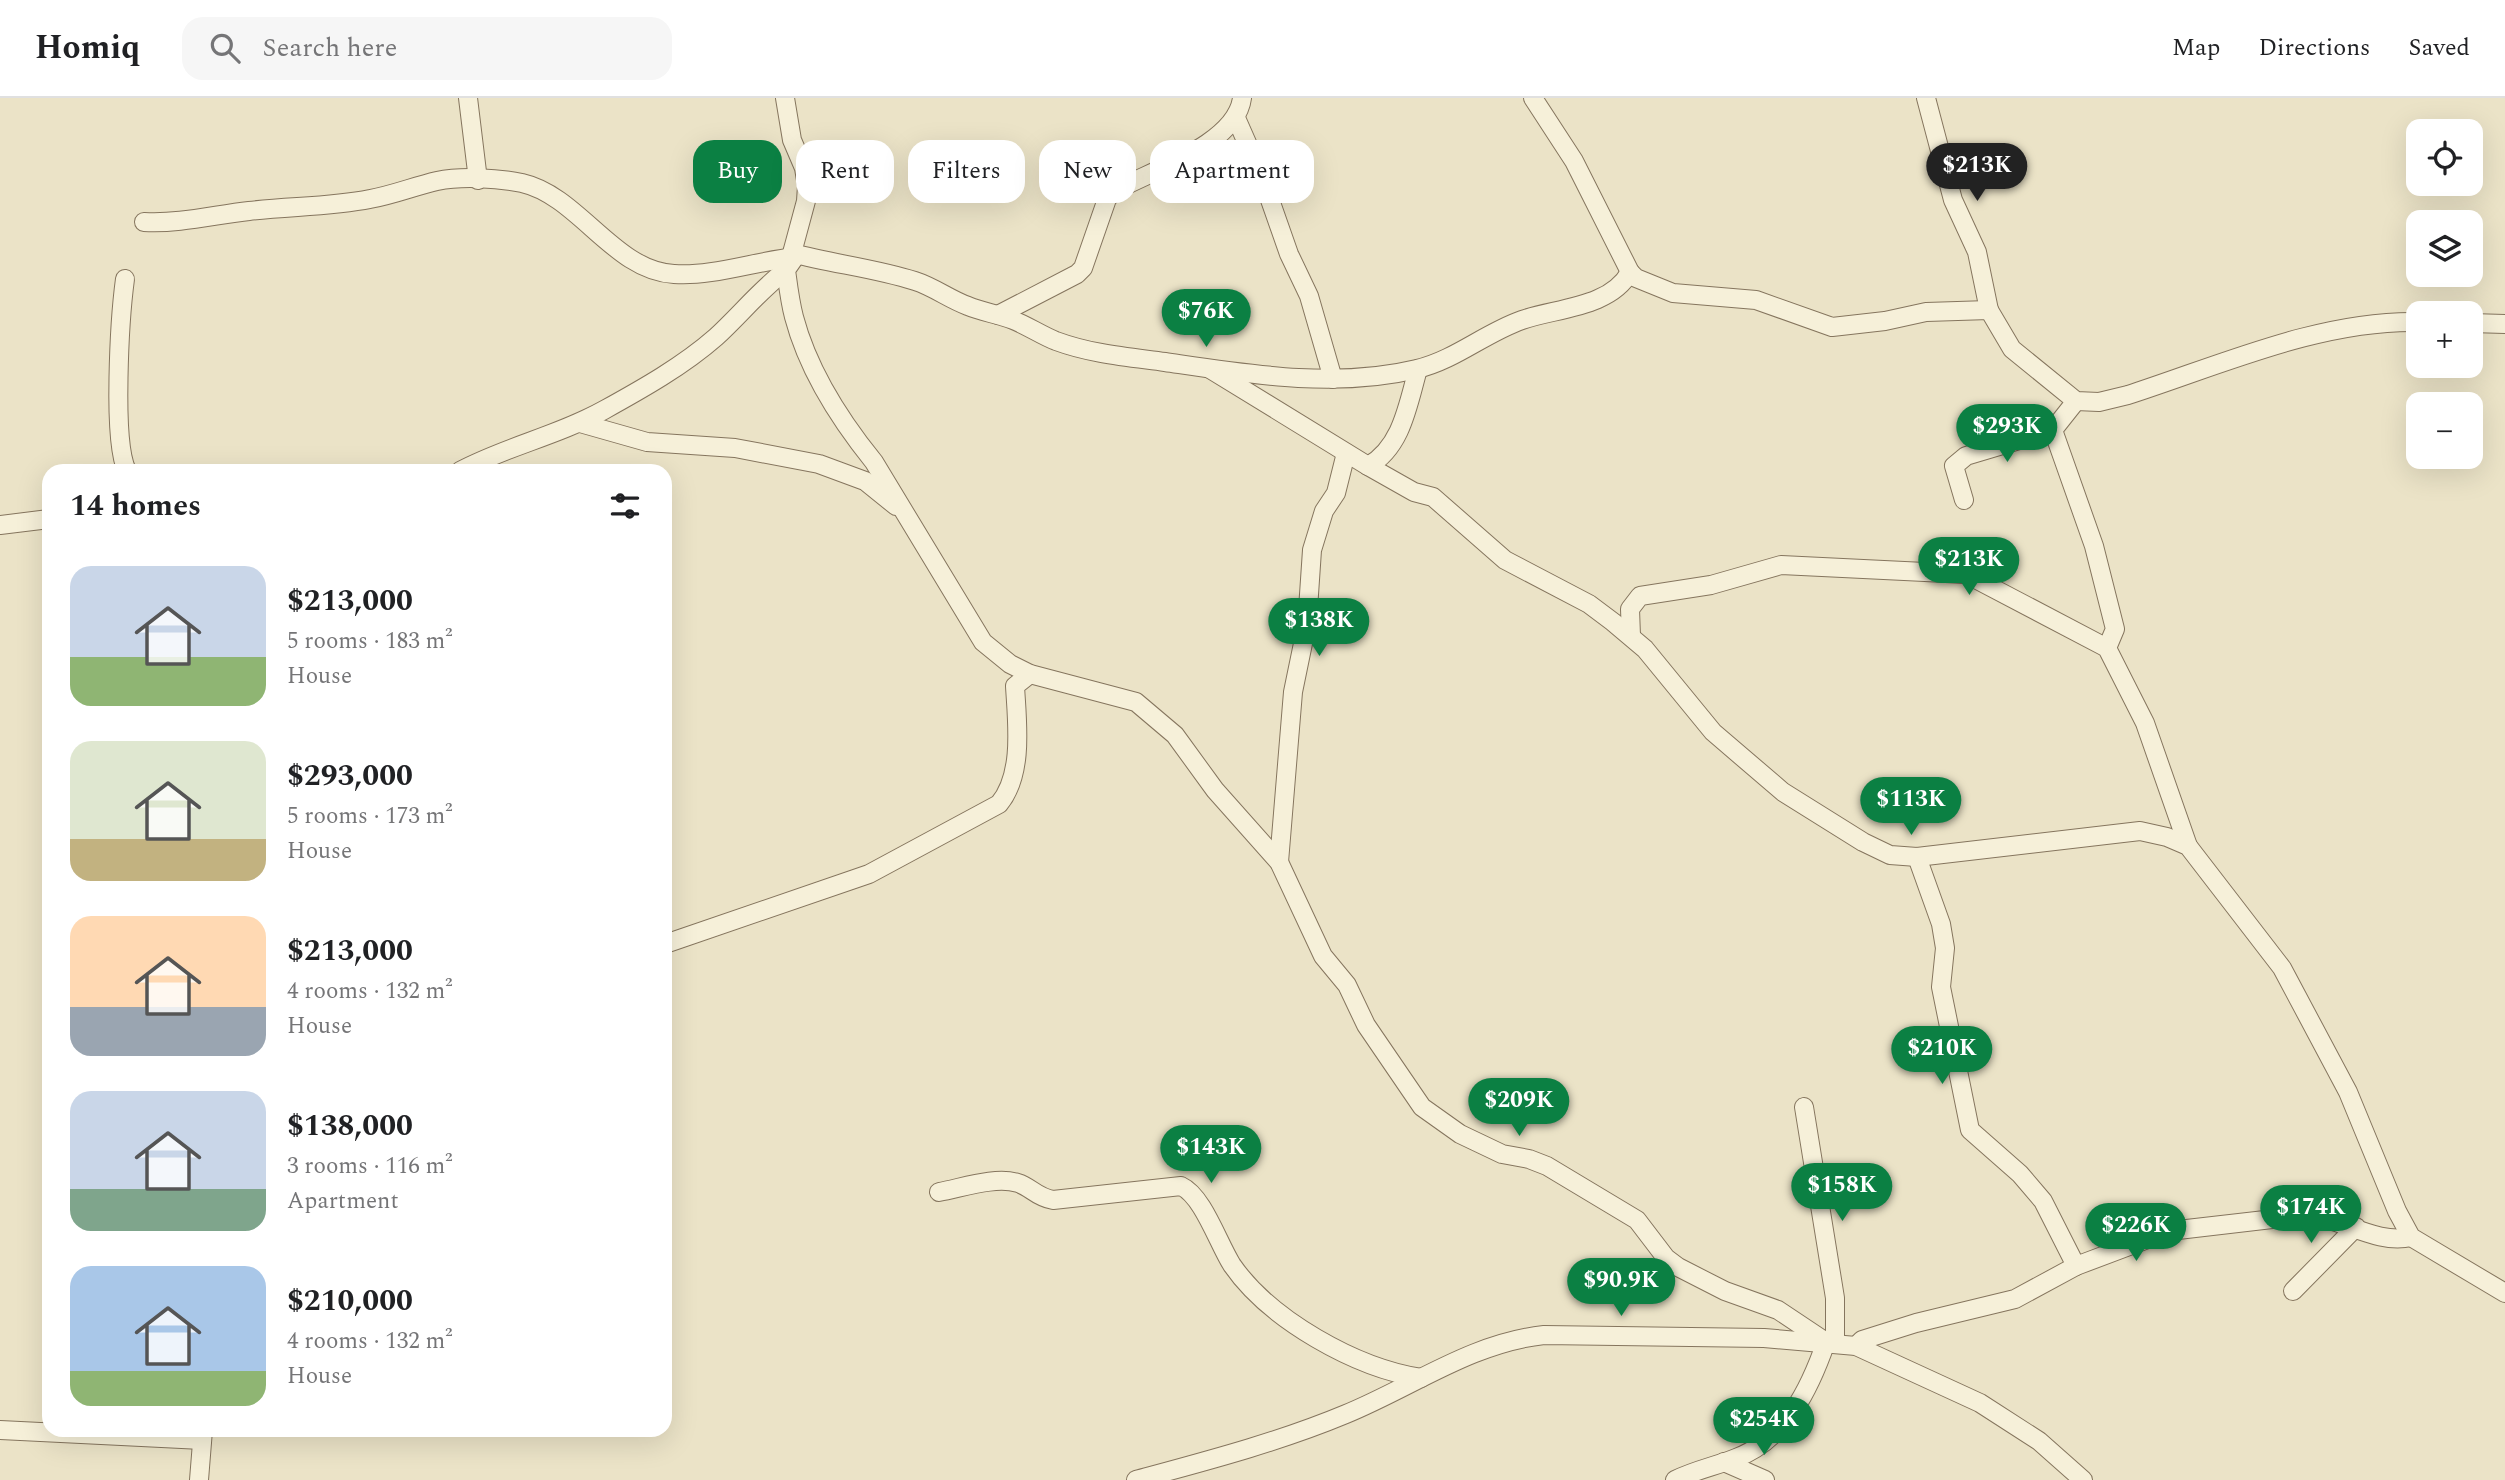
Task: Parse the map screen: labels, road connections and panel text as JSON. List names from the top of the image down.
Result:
{
  "page": {
    "header": "Homiq",
    "search": "Search here",
    "nav": ["Map", "Directions", "Saved"],
    "map_buttons": ["+", "−"],
    "chip": [
      "Buy",
      "Rent",
      "Filters",
      "New",
      "Apartment"
    ],
    "price": [
      "$213K",
      "$76K",
      "$293K",
      "$213K",
      "$138K",
      "$113K",
      "$210K",
      "$209K",
      "$143K",
      "$158K",
      "$174K",
      "$226K",
      "$90.9K",
      "$254K"
    ],
    "heading": "14 homes",
    "list": [
      {
        "name": "$213,000",
        "note": "5 rooms · 183 m² · House"
      },
      {
        "name": "$293,000",
        "note": "5 rooms · 173 m² · House"
      },
      {
        "name": "$213,000",
        "note": "4 rooms · 132 m² · House"
      },
      {
        "name": "$138,000",
        "note": "3 rooms · 116 m² · Apartment"
      },
      {
        "name": "$210,000",
        "note": "4 rooms · 132 m² · House"
      }
    ]
  }
}
